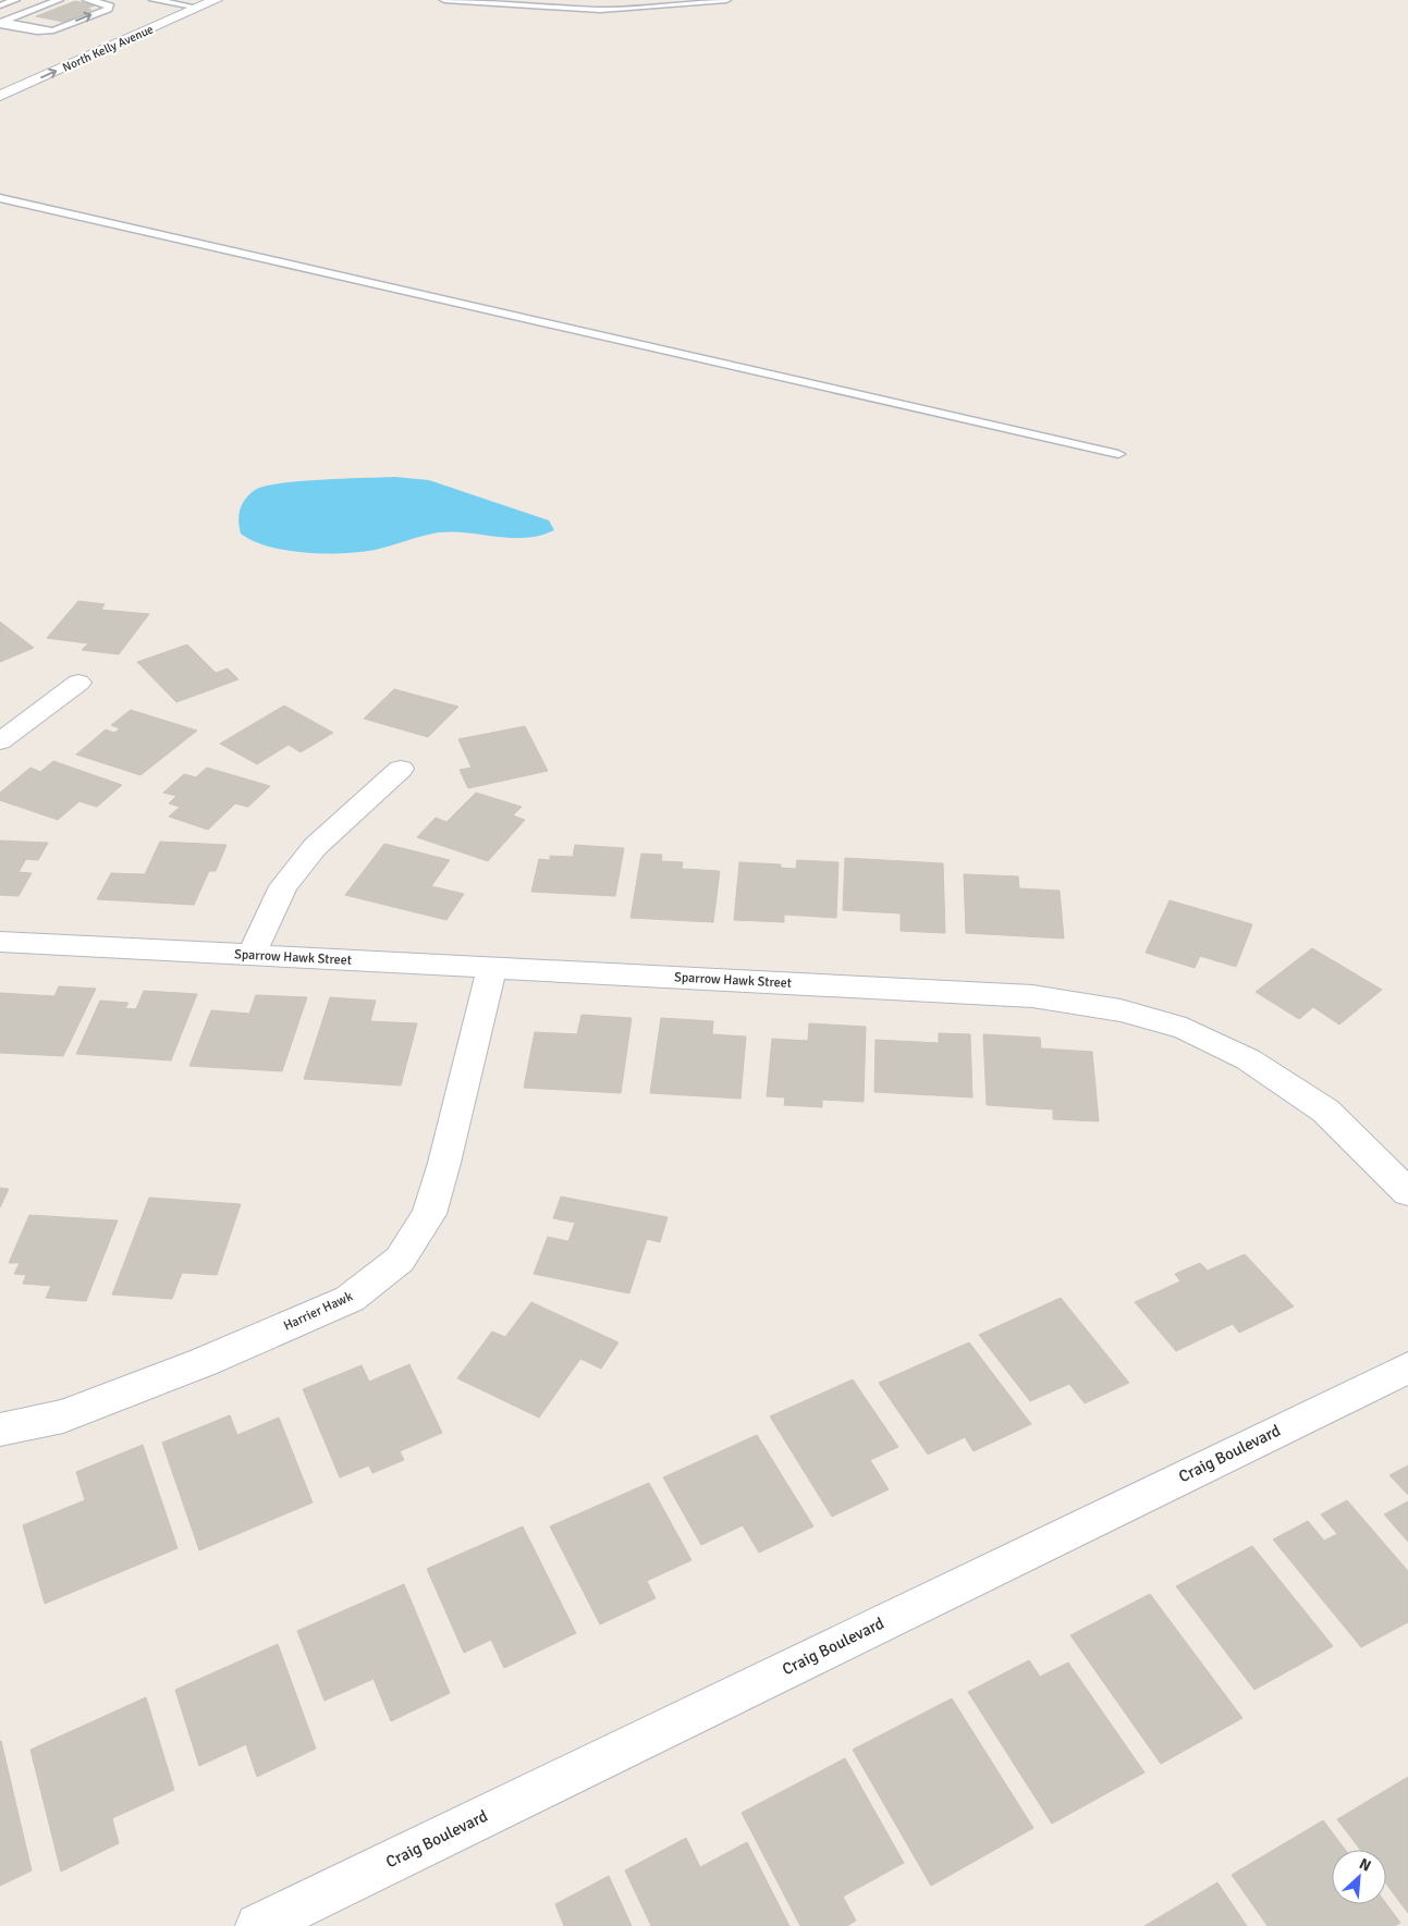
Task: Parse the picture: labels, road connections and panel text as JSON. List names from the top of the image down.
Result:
{
  "streets": {
    "street": [
      "North Kelly Avenue",
      "Sparrow Hawk Street",
      "Harrier Hawk",
      "Craig Boulevard"
    ]
  },
  "crossings": [
    ["Sparrow Hawk Street", "Harrier Hawk"]
  ],
  "north": "top right"
}
